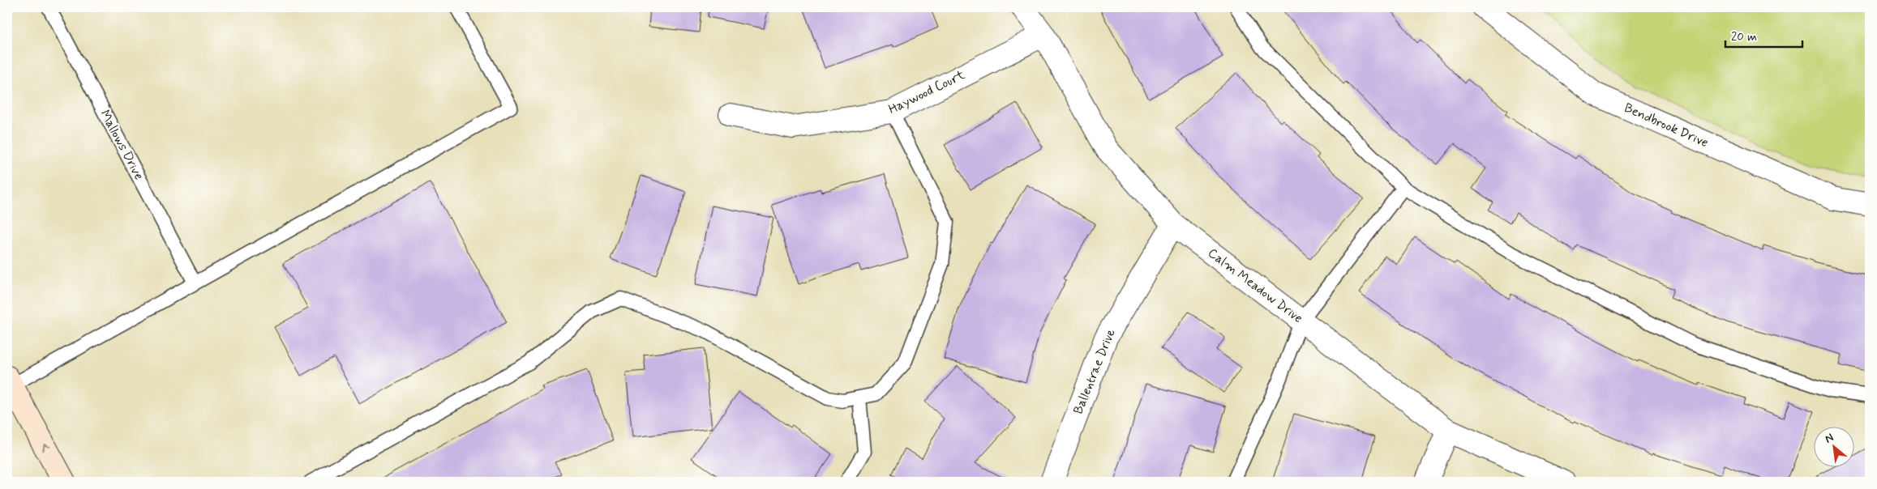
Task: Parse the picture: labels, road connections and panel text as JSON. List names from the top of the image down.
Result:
{
  "streets": {
    "street": [
      "Haywood Court",
      "Bendbrook Drive",
      "Calm Meadow Drive",
      "Ballentrae Drive"
    ],
    "lane": ["Mallows Drive"]
  },
  "crossings": [
    ["Haywood Court", "Calm Meadow Drive"],
    ["Calm Meadow Drive", "Ballentrae Drive"]
  ],
  "scale_bar": "20 m",
  "north": "top left"
}
